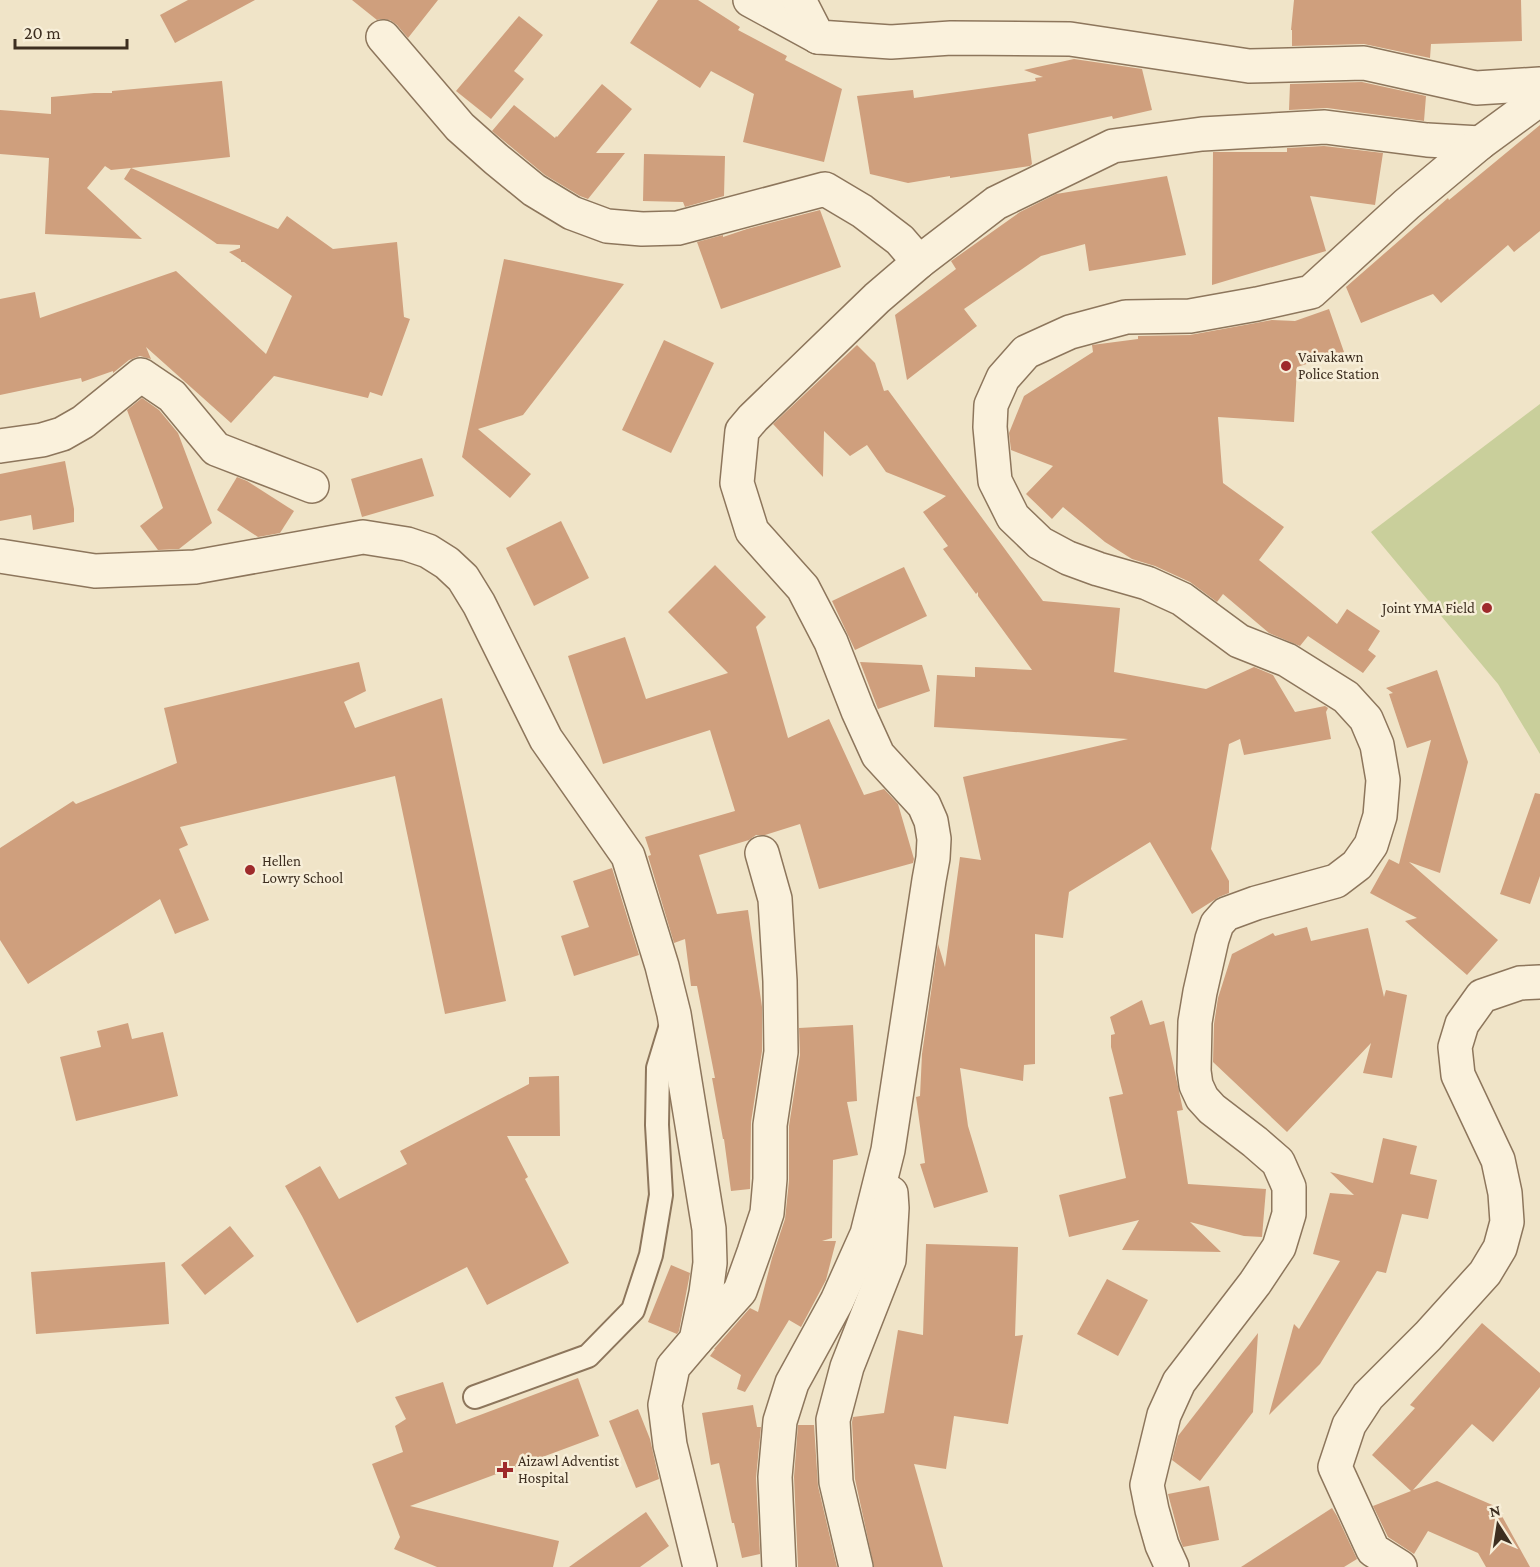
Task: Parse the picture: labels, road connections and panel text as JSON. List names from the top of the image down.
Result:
{
  "places": {
    "other": ["Vaivakawn Police Station", "Joint YMA Field", "Hellen Lowry School"],
    "health": ["Aizawl Adventist Hospital"]
  },
  "scale_bar": "20 m",
  "north": "top"
}
